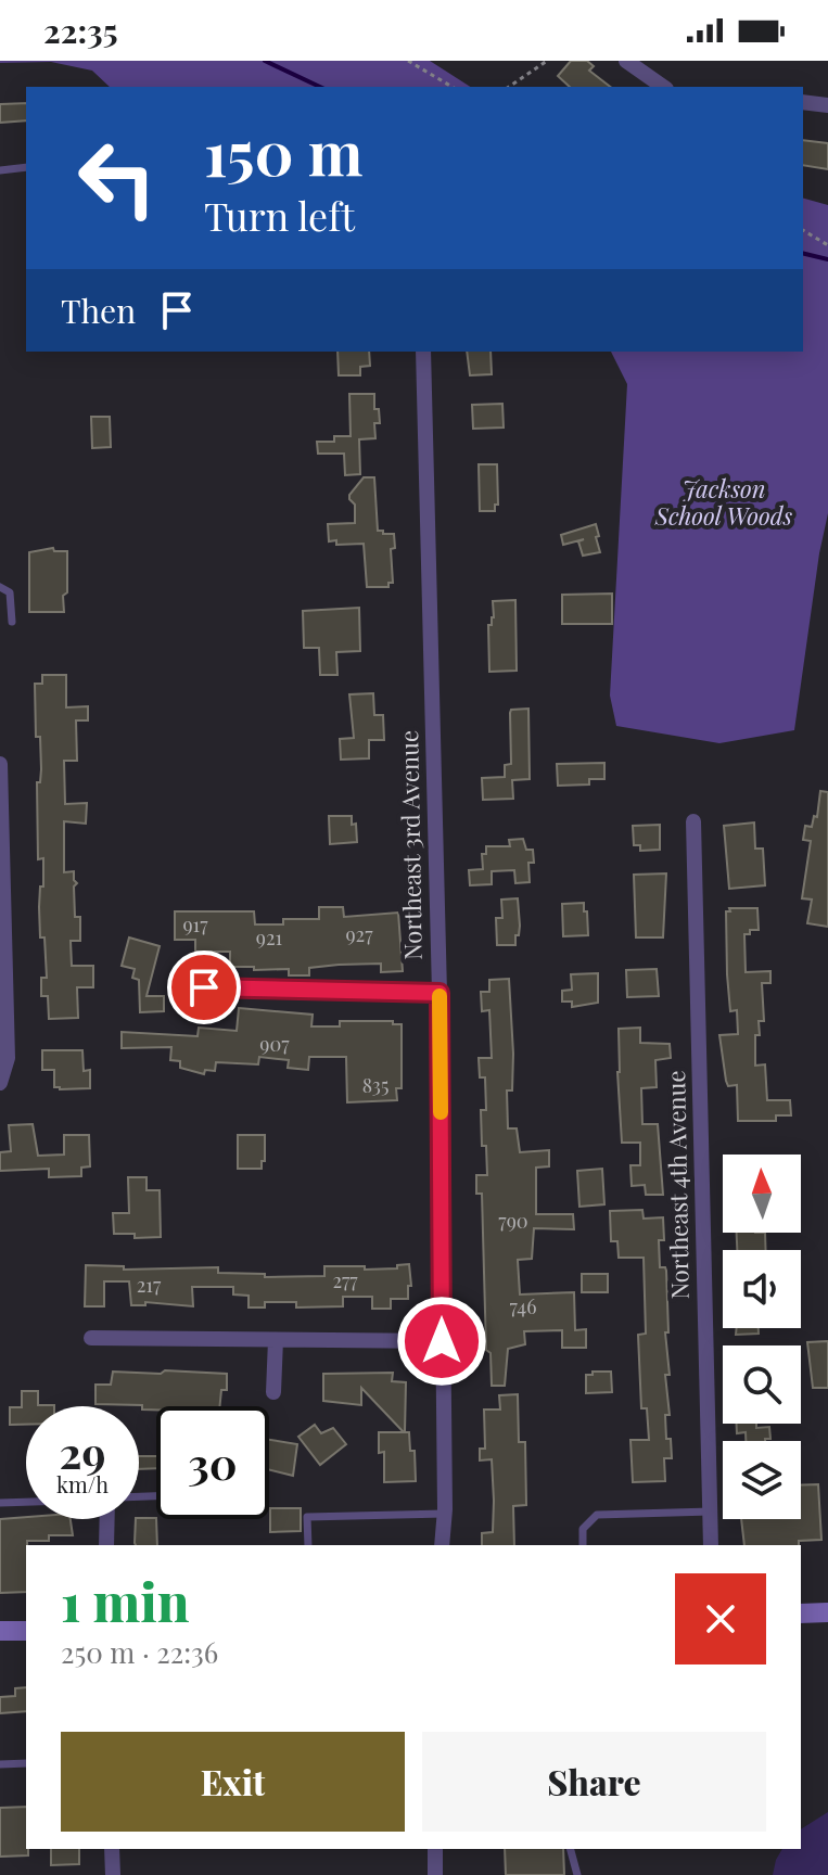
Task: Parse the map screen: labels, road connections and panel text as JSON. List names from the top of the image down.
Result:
{
  "streets": {
    "street": ["Northeast 3rd Avenue", "Northeast 4th Avenue"]
  },
  "parks": ["Jackson School Woods"],
  "house_numbers": [
    "917",
    "927",
    "921",
    "907",
    "835",
    "790",
    "277",
    "217",
    "746"
  ],
  "north": "top",
  "page": {
    "status": "22:35",
    "turn": ["150 m", "Turn left"],
    "then": "Then",
    "speed": "29 km/h",
    "limit": "30",
    "heading": ["1 min", "250 m · 22:36"],
    "buttons": ["Exit", "Share"]
  }
}
